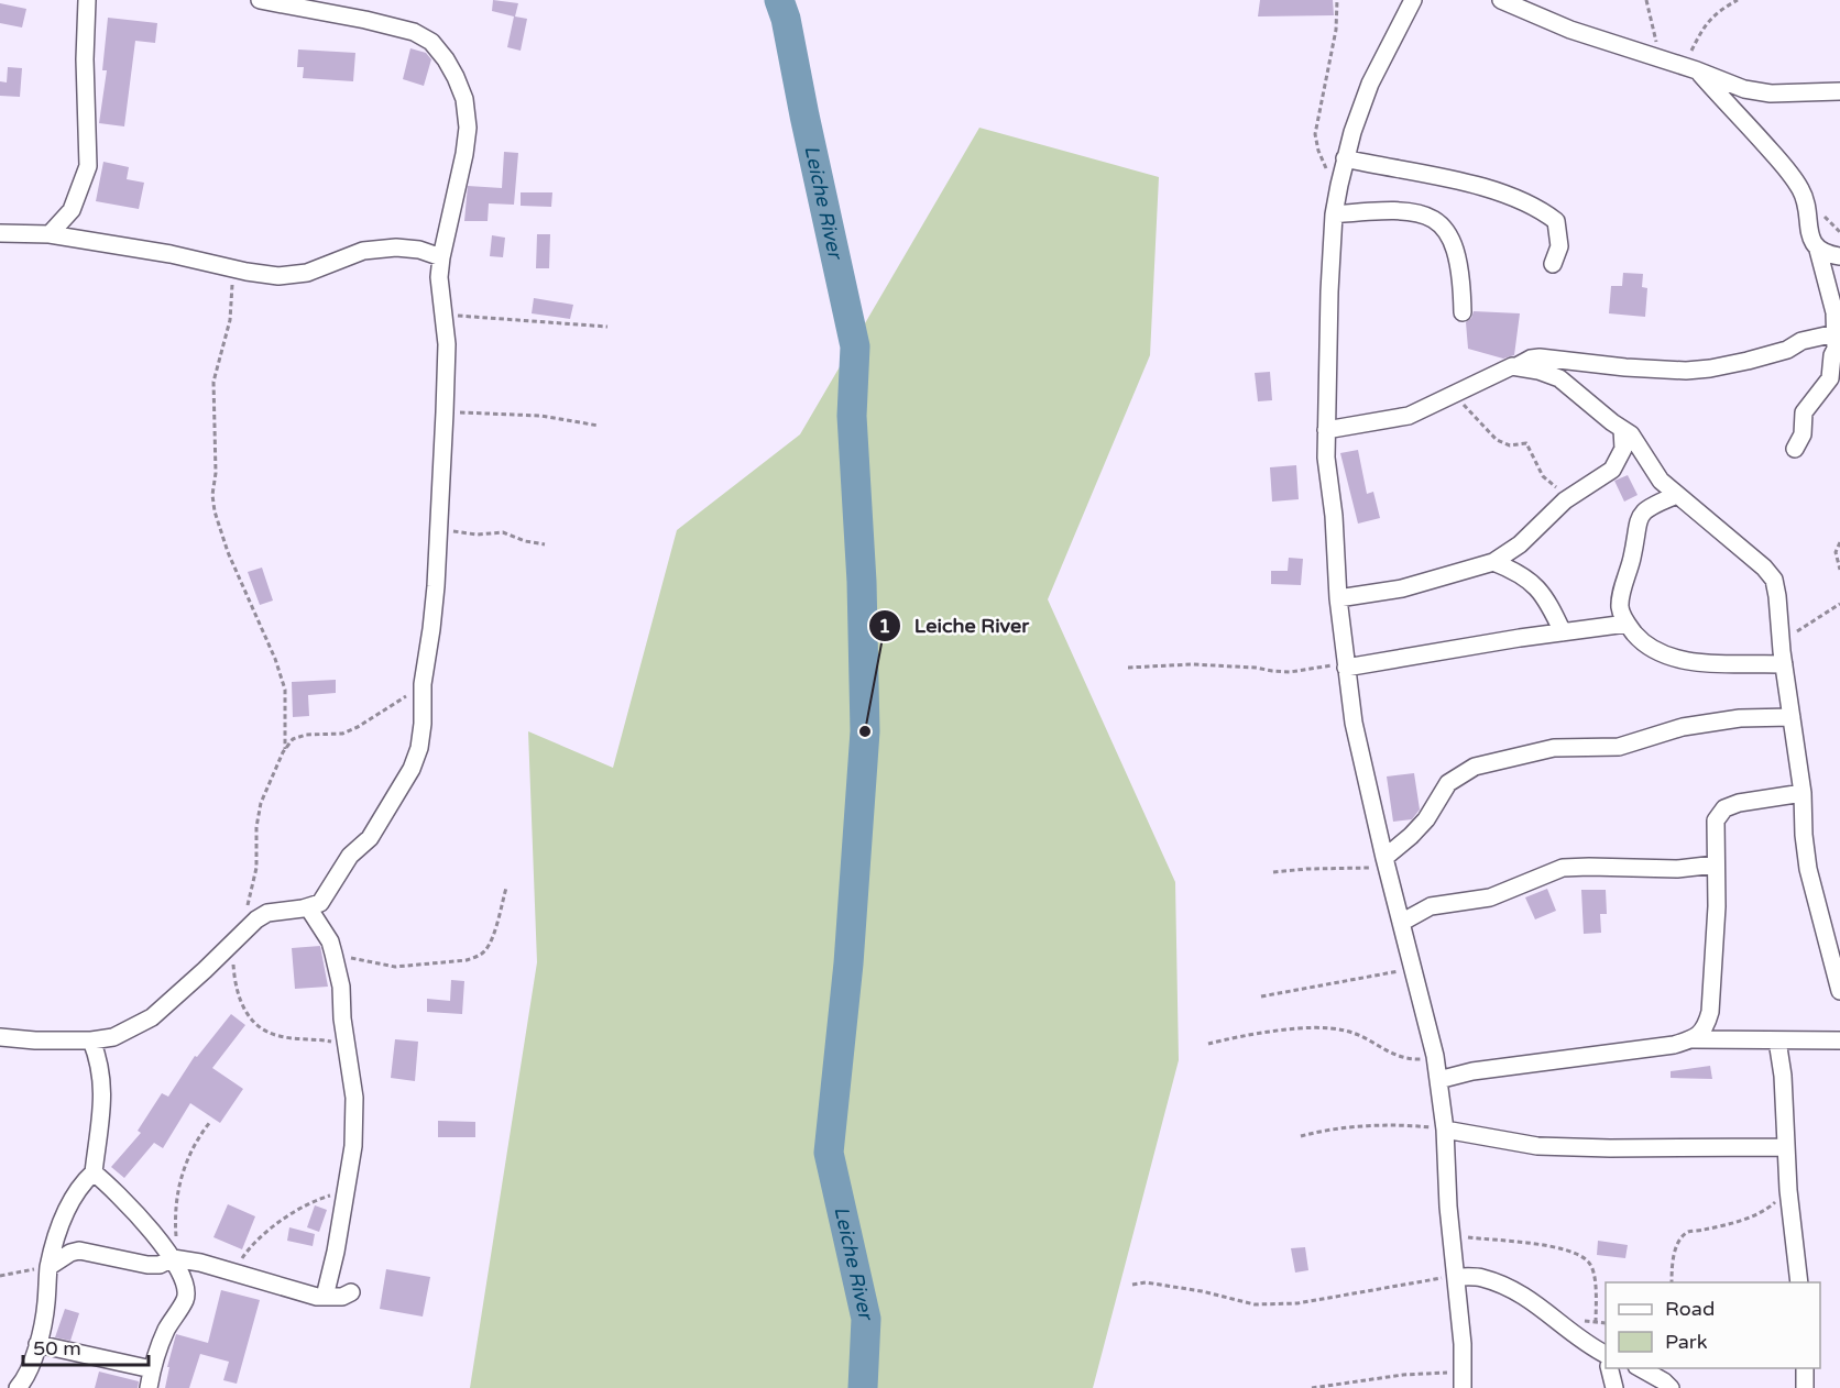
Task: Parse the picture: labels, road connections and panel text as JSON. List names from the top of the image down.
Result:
{
  "water": ["Leiche River"],
  "places": ["Leiche River"],
  "legend": ["Road", "Park"],
  "scale_bar": "50 m"
}
